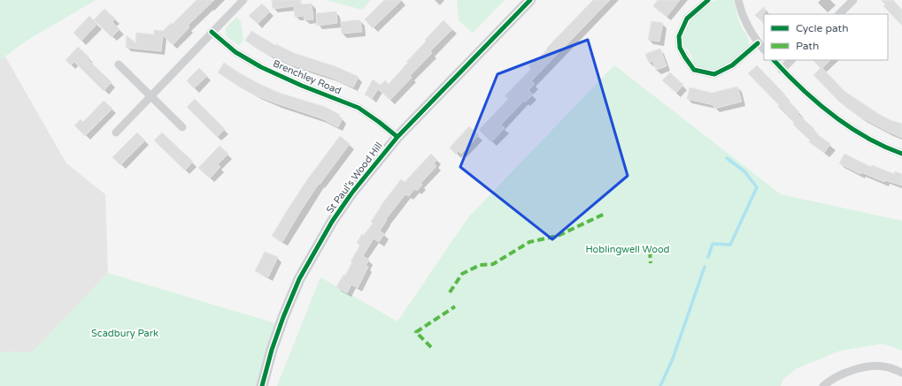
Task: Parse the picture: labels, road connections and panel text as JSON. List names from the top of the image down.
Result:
{
  "streets": {
    "street": ["Brenchley Road", "St Paul's Wood Hill"]
  },
  "crossings": [
    ["Brenchley Road", "St Paul's Wood Hill"]
  ],
  "parks": ["Hoblingwell Wood", "Scadbury Park"],
  "legend": ["Cycle path", "Path"]
}
